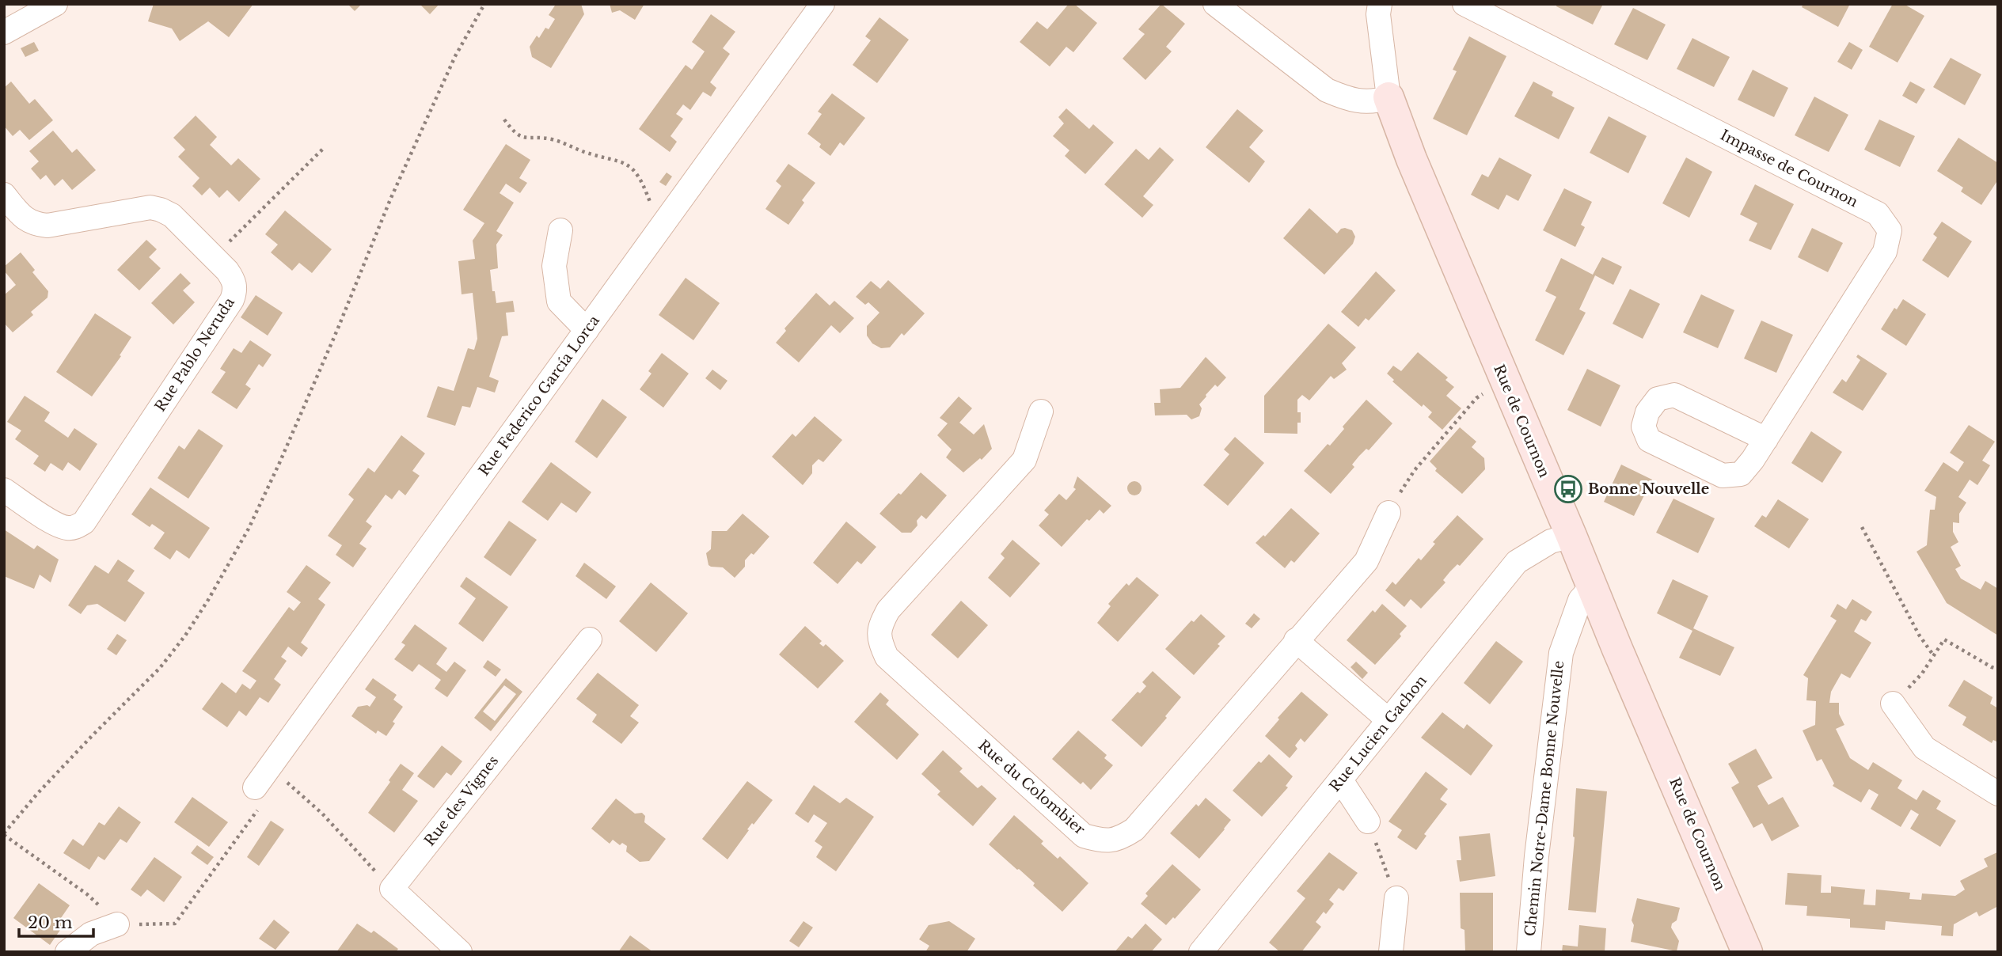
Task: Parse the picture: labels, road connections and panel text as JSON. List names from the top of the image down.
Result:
{
  "streets": {
    "street": [
      "Impasse de Cournon",
      "Rue Pablo Neruda",
      "Rue Federico García Lorca",
      "Rue de Cournon",
      "Rue Lucien Gachon",
      "Rue du Colombier",
      "Chemin Notre-Dame Bonne Nouvelle",
      "Rue des Vignes"
    ]
  },
  "crossings": [
    ["Rue de Cournon", "Rue Lucien Gachon"],
    ["Rue de Cournon", "Chemin Notre-Dame Bonne Nouvelle"]
  ],
  "places": {
    "bus stop": ["Bonne Nouvelle"]
  },
  "scale_bar": "20 m"
}
